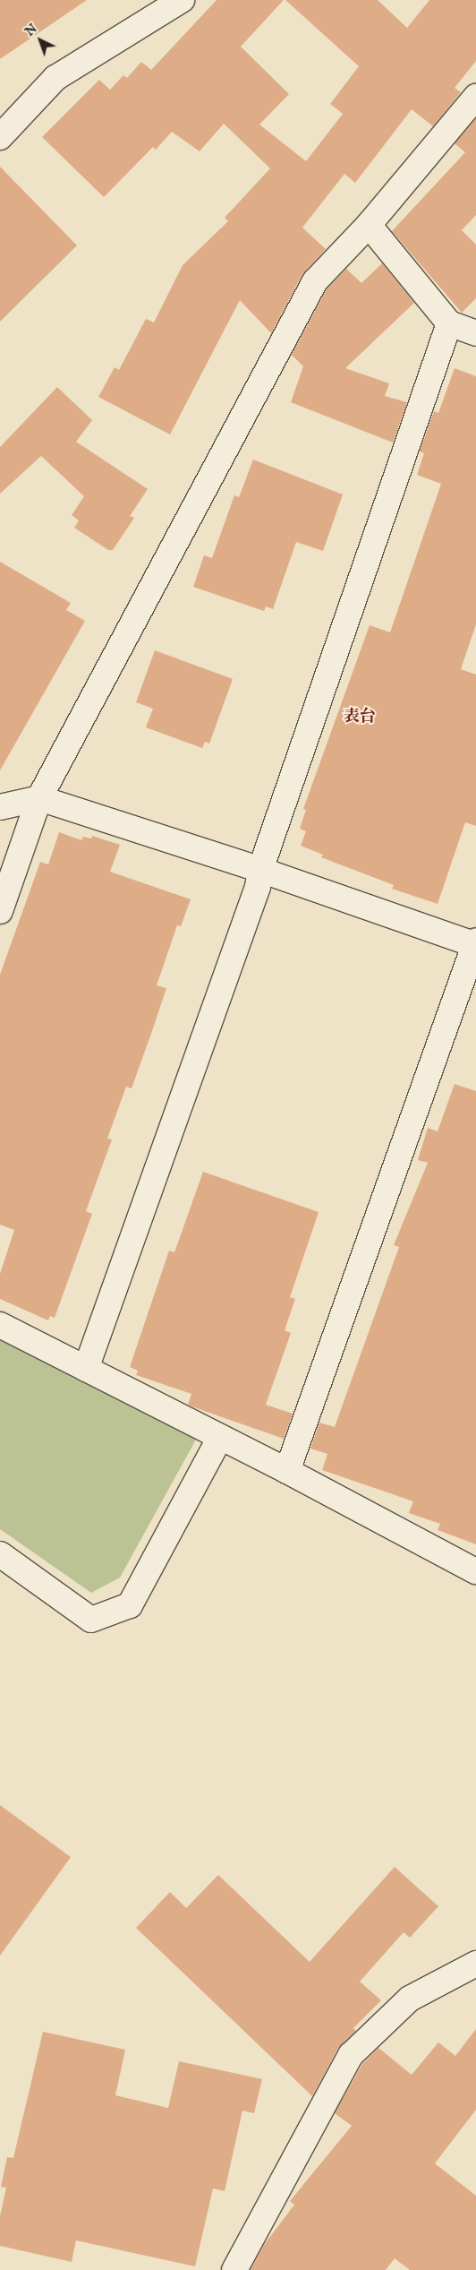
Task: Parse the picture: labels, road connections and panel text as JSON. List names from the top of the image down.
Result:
{
  "districts": ["表台"],
  "north": "top left"
}
